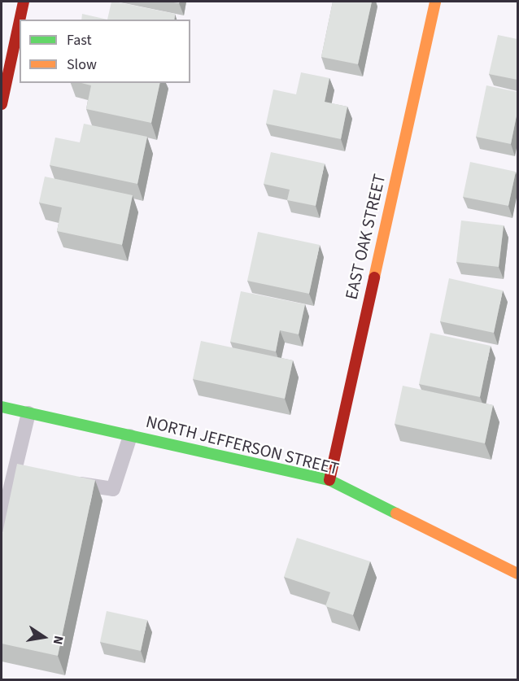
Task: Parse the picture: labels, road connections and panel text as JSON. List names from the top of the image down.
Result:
{
  "streets": {
    "street": ["EAST OAK STREET", "NORTH JEFFERSON STREET"]
  },
  "crossings": [
    ["EAST OAK STREET", "NORTH JEFFERSON STREET"]
  ],
  "legend": ["Fast", "Slow"],
  "north": "right"
}
